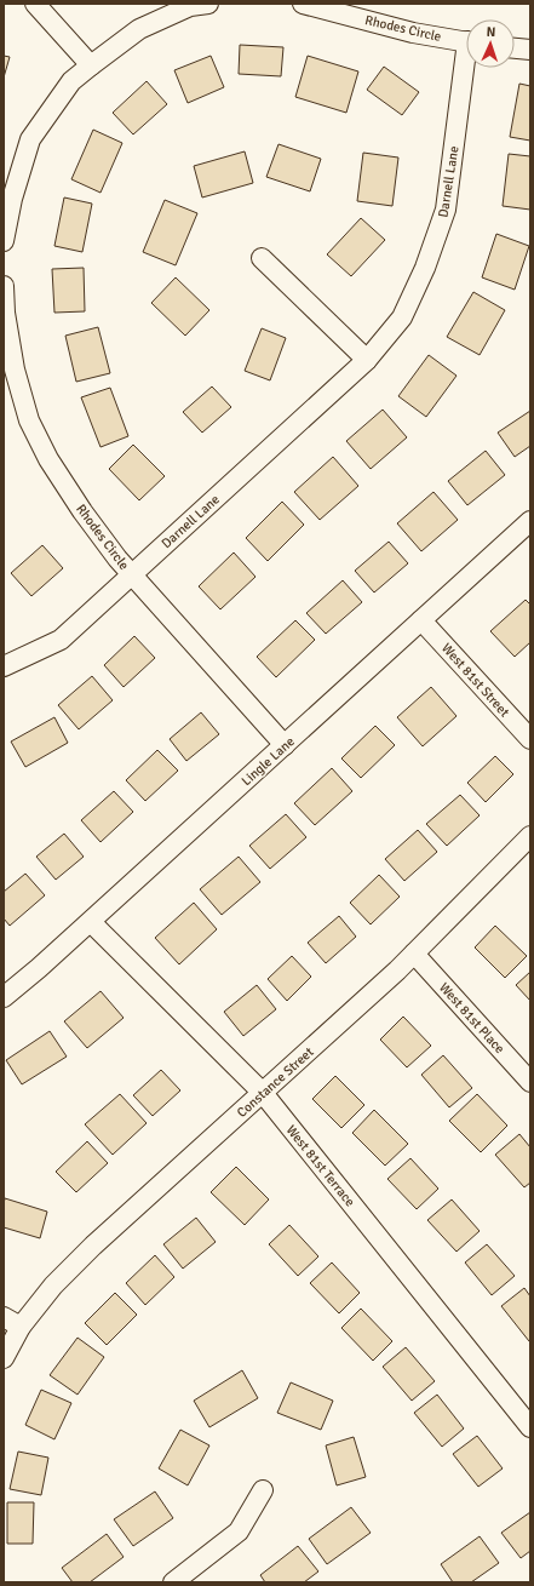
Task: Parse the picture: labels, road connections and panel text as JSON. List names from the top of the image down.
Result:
{
  "streets": {
    "street": [
      "Rhodes Circle",
      "Darnell Lane",
      "West 81st Street",
      "Lingle Lane",
      "West 81st Place",
      "Constance Street",
      "West 81st Terrace"
    ]
  },
  "crossings": [
    ["Rhodes Circle", "Darnell Lane"],
    ["Rhodes Circle", "Lingle Lane"],
    ["West 81st Street", "Lingle Lane"],
    ["Lingle Lane", "West 81st Terrace"],
    ["West 81st Place", "Constance Street"],
    ["Constance Street", "West 81st Terrace"]
  ],
  "north": "top"
}
